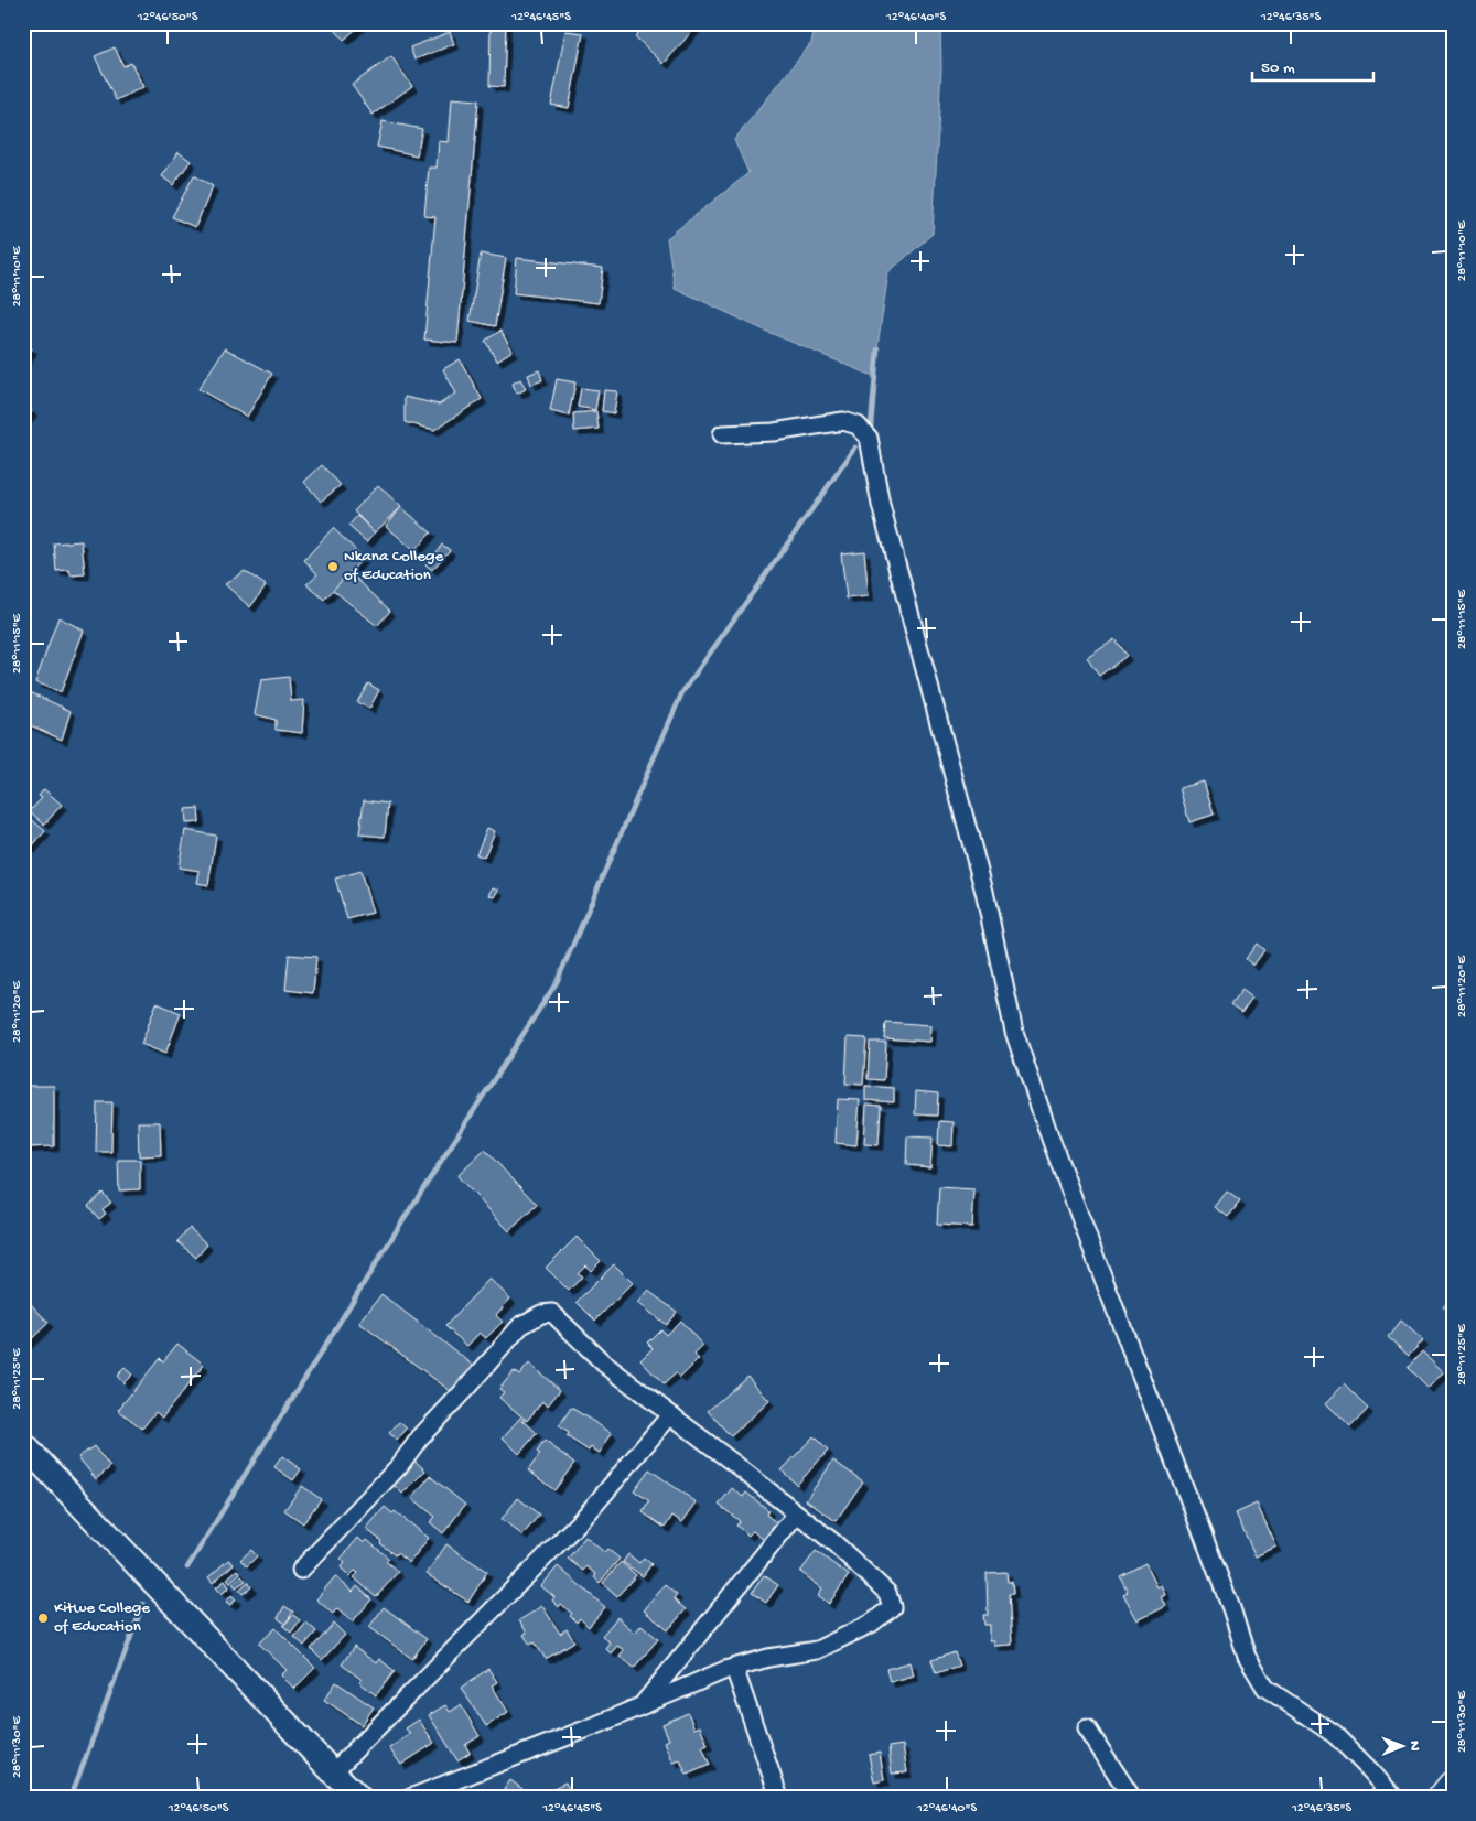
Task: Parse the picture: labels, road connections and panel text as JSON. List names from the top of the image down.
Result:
{
  "places": ["Nkana College of Education", "Kitwe College of Education"],
  "scale_bar": "50 m",
  "north": "right",
  "coordinates": [
    "12°46'50\"S",
    "12°46'45\"S",
    "12°46'40\"S",
    "12°46'35\"S",
    "28°11'10\"E",
    "28°11'15\"E",
    "28°11'20\"E",
    "28°11'25\"E",
    "28°11'30\"E"
  ]
}
